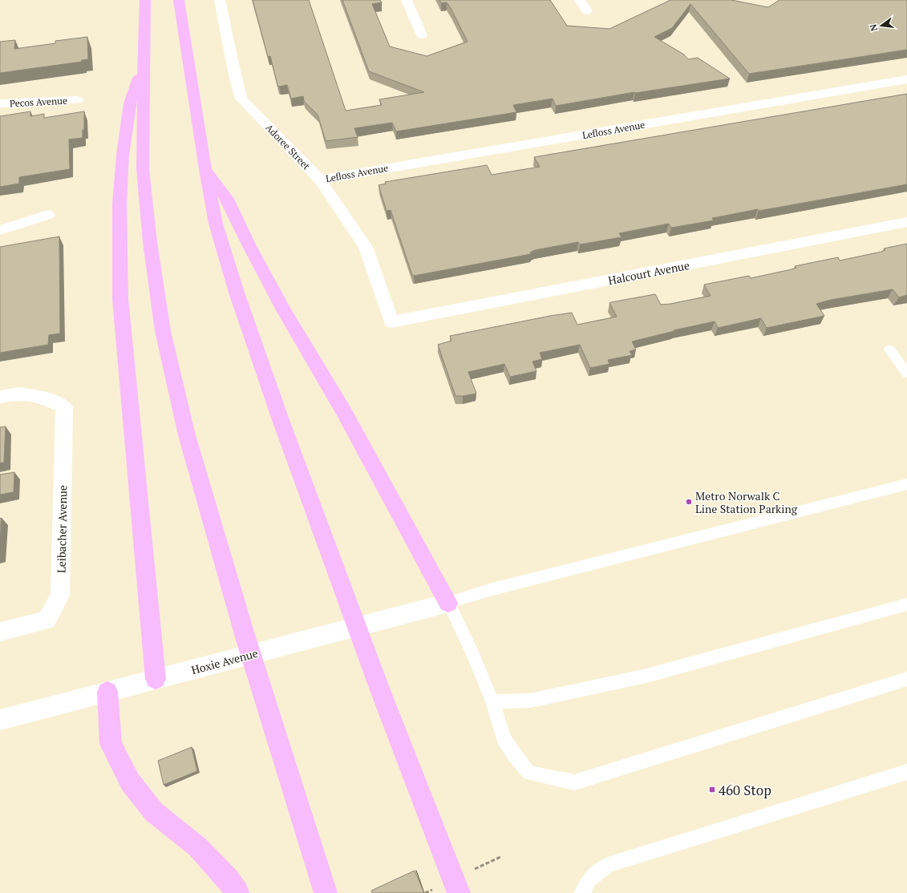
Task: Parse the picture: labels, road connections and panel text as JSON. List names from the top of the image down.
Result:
{
  "streets": {
    "street": [
      "Pecos Avenue",
      "Lefloss Avenue",
      "Adoree Street",
      "Halcourt Avenue",
      "Leibacher Avenue",
      "Hoxie Avenue"
    ]
  },
  "crossings": [
    ["Lefloss Avenue", "Adoree Street"],
    ["Adoree Street", "Halcourt Avenue"]
  ],
  "places": {
    "other": ["Metro Norwalk C Line Station Parking"],
    "transit": ["460 Stop"]
  },
  "north": "left"
}
